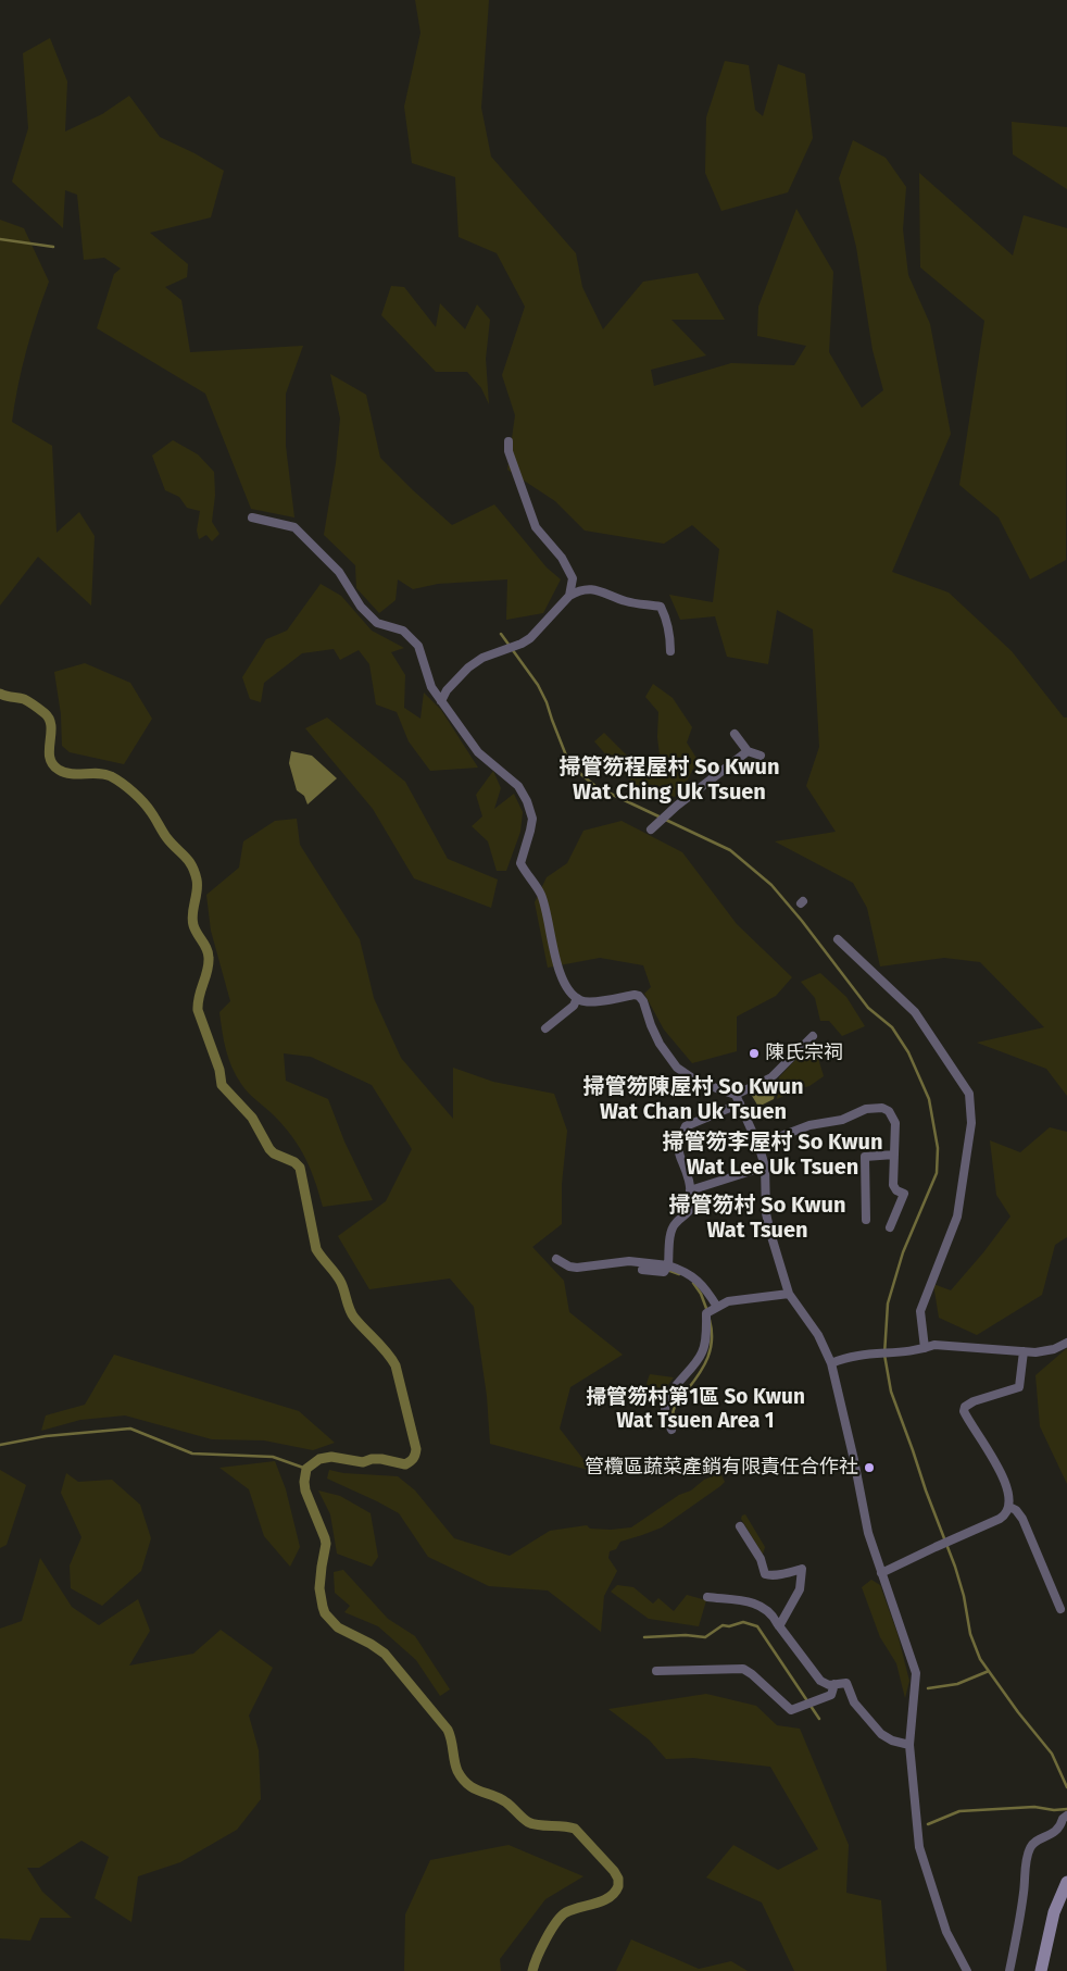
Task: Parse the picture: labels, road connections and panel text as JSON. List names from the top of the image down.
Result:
{
  "districts": [
    "掃管笏程屋村 So Kwun Wat Ching Uk Tsuen",
    "掃管笏陳屋村 So Kwun Wat Chan Uk Tsuen",
    "掃管笏李屋村 So Kwun Wat Lee Uk Tsuen",
    "掃管笏村 So Kwun Wat Tsuen",
    "掃管笏村第1區 So Kwun Wat Tsuen Area 1"
  ],
  "places": ["陳氏宗祠", "管欖區蔬菜產銷有限責任合作社"]
}
